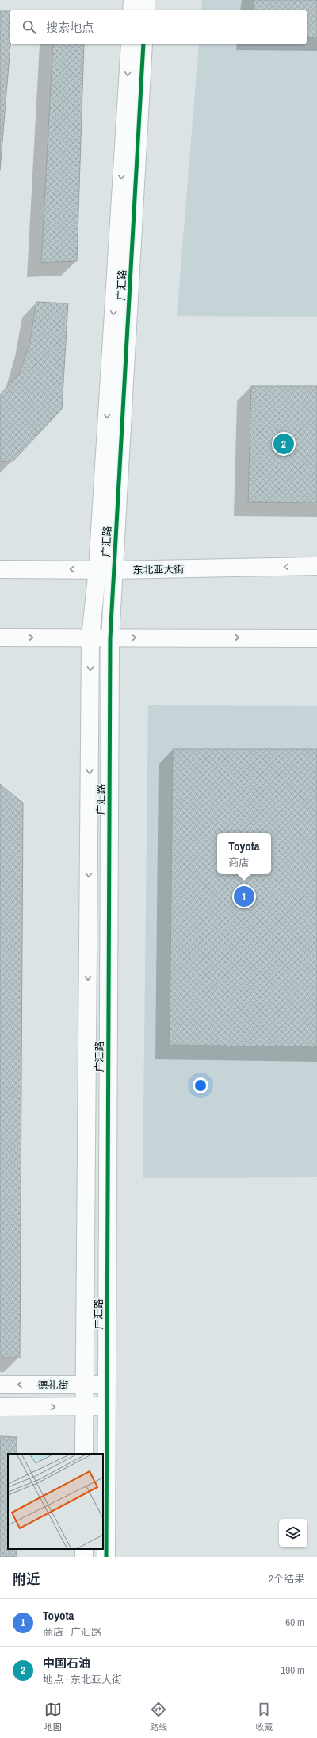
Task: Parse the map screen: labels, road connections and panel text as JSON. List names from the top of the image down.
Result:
{
  "streets": {
    "street": ["广汇路", "东北亚大街", "德礼街"]
  },
  "crossings": [
    ["广汇路", "东北亚大街"],
    ["广汇路", "德礼街"]
  ],
  "page": {
    "search": "搜索地点",
    "pins": ["2", "1"],
    "popup": ["Toyota", "商店"],
    "heading": ["附近", "2个结果"],
    "list": [
      {
        "mark": "1",
        "name": "Toyota",
        "note": "商店 · 广汇路",
        "value": "60 m"
      },
      {
        "mark": "2",
        "name": "中国石油",
        "note": "地点 · 东北亚大街",
        "value": "190 m"
      }
    ],
    "nav": ["地图", "路线", "收藏"]
  }
}
